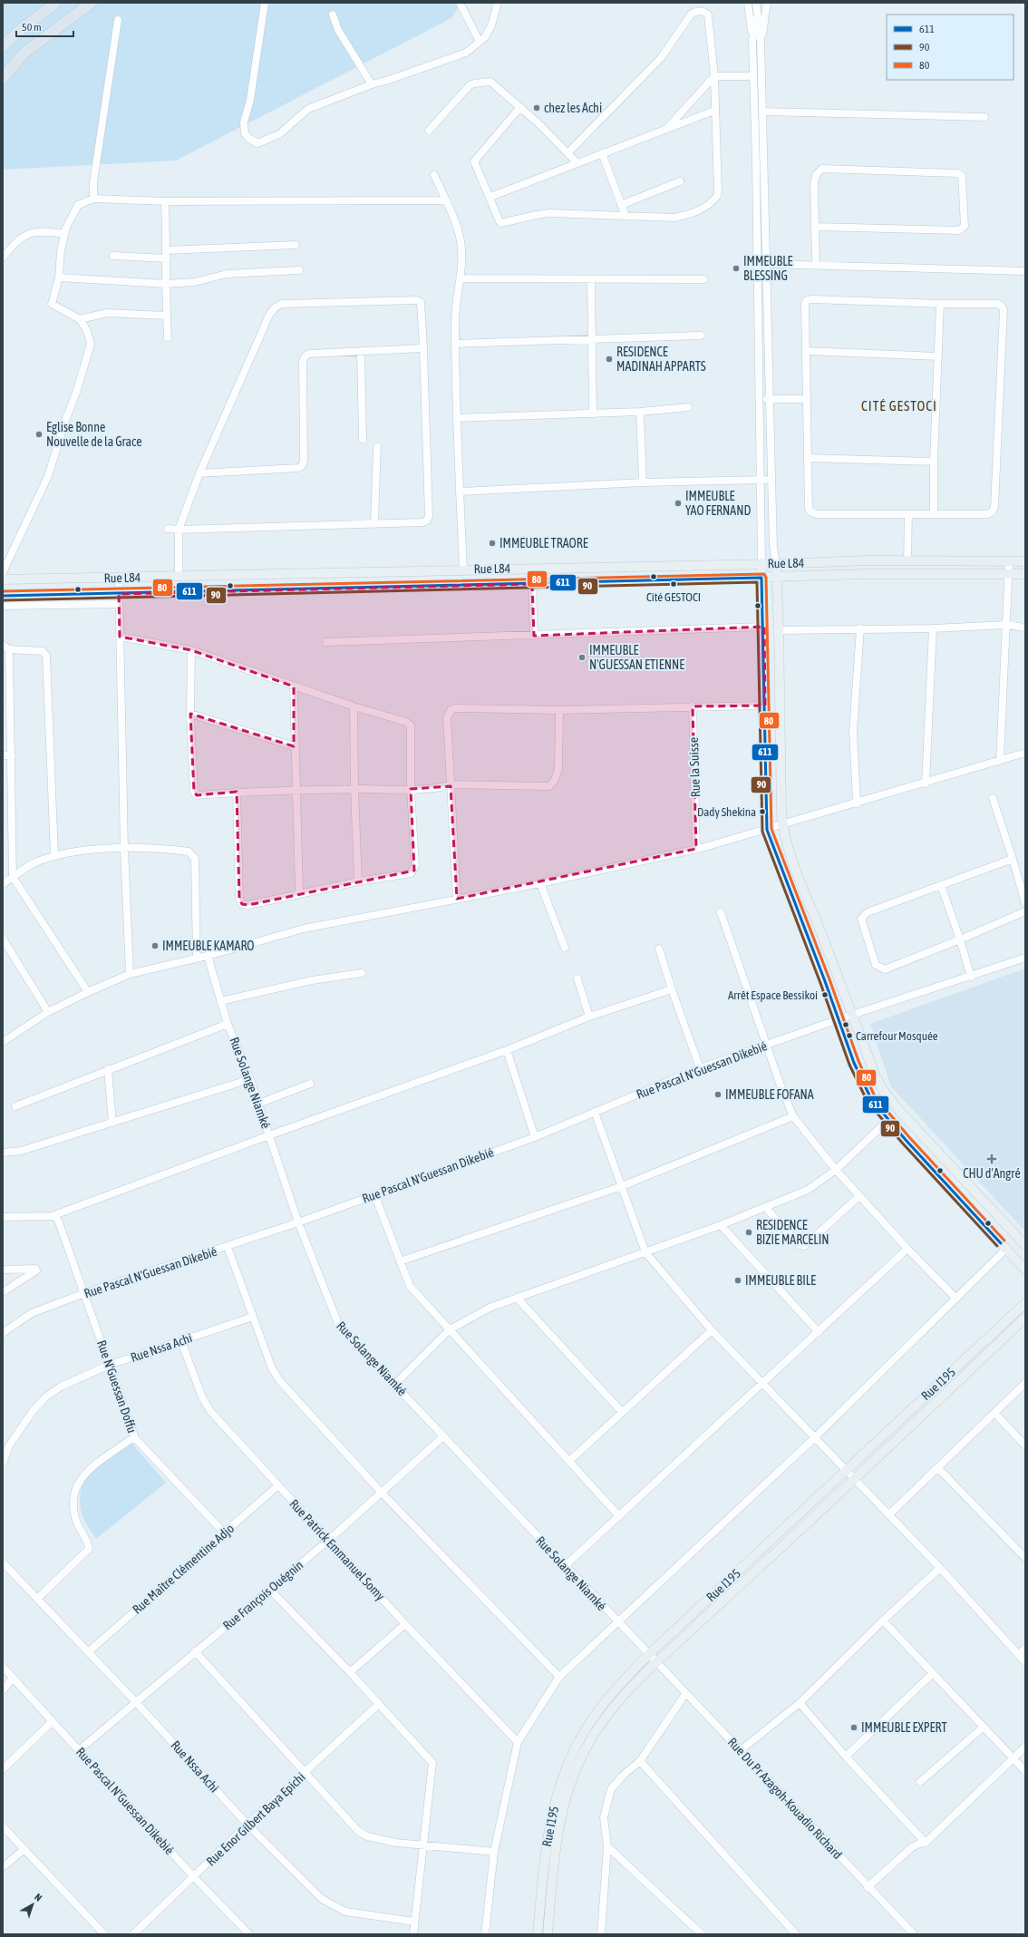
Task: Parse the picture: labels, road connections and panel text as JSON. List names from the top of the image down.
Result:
{
  "streets": {
    "main road": ["Rue L84", "Rue I195"],
    "street": [
      "Rue la Suisse",
      "Rue Pascal N'Guessan Dikebié",
      "Rue Solange Niamké",
      "Rue Nssa Achi",
      "Rue N'Guessan Doffu",
      "Rue Patrick Emmanuel Somy",
      "Rue Maître Clémentine Adjo",
      "Rue François Ouégnin",
      "Rue Du Pr Azagoh-Kouadio Richard",
      "Rue Enor Gilbert Baya Epichi"
    ]
  },
  "crossings": [
    ["Rue Pascal N'Guessan Dikebié", "Rue Solange Niamké"],
    ["Rue Pascal N'Guessan Dikebié", "Rue N'Guessan Doffu"],
    ["Rue Pascal N'Guessan Dikebié", "Rue François Ouégnin"],
    ["Rue Pascal N'Guessan Dikebié", "Rue Enor Gilbert Baya Epichi"],
    ["Rue Solange Niamké", "Rue I195"],
    ["Rue Solange Niamké", "Rue François Ouégnin"],
    ["Rue Solange Niamké", "Rue Du Pr Azagoh-Kouadio Richard"],
    ["Rue Nssa Achi", "Rue N'Guessan Doffu"],
    ["Rue Nssa Achi", "Rue Patrick Emmanuel Somy"],
    ["Rue Nssa Achi", "Rue Maître Clémentine Adjo"],
    ["Rue Nssa Achi", "Rue François Ouégnin"],
    ["Rue Nssa Achi", "Rue Enor Gilbert Baya Epichi"],
    ["Rue I195", "Rue Du Pr Azagoh-Kouadio Richard"],
    ["Rue N'Guessan Doffu", "Rue Maître Clémentine Adjo"],
    ["Rue Patrick Emmanuel Somy", "Rue Maître Clémentine Adjo"],
    ["Rue Patrick Emmanuel Somy", "Rue François Ouégnin"]
  ],
  "districts": ["CITÉ GESTOCI"],
  "places": {
    "other": [
      "chez les Achi",
      "IMMEUBLE BLESSING",
      "RESIDENCE MADINAH APPARTS",
      "Eglise Bonne Nouvelle de la Grace",
      "IMMEUBLE YAO FERNAND",
      "IMMEUBLE TRAORE",
      "Cité GESTOCI",
      "IMMEUBLE N'GUESSAN ETIENNE",
      "Dady Shekina",
      "IMMEUBLE KAMARO",
      "Arrêt Espace Bessikoi",
      "Carrefour Mosquée",
      "IMMEUBLE FOFANA",
      "RESIDENCE BIZIE MARCELIN",
      "IMMEUBLE BILE",
      "IMMEUBLE EXPERT"
    ],
    "health": ["CHU d'Angré"]
  },
  "lines": ["transit line 80", "transit line 611", "transit line 90"],
  "legend": ["611", "90", "80"],
  "scale_bar": "50 m",
  "north": "top right"
}
